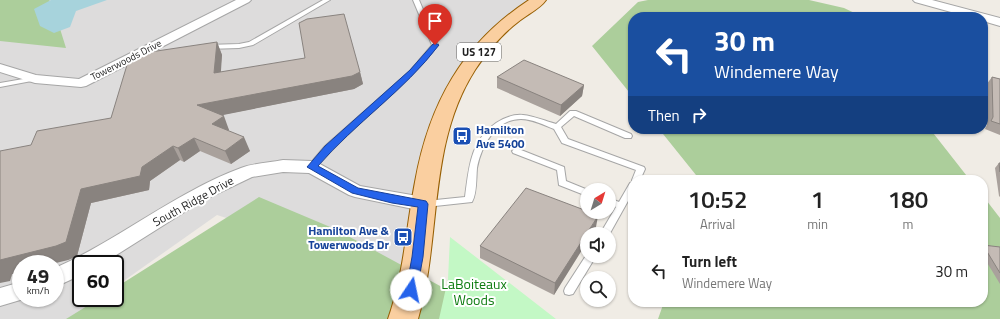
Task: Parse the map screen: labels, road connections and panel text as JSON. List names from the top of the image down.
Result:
{
  "streets": {
    "main road": ["US 127"],
    "street": ["Towerwoods Drive", "South Ridge Drive"]
  },
  "parks": ["LaBoiteaux Woods"],
  "places": {
    "bus stop": ["Hamilton Ave 5400", "Hamilton Ave & Towerwoods Dr"]
  },
  "north": "top right",
  "page": {
    "turn": ["30 m", "Windemere Way"],
    "then": "Then",
    "eta": [
      "10:52",
      "Arrival",
      "1",
      "min",
      "180",
      "m"
    ],
    "list": [
      {
        "name": "Turn left",
        "note": "Windemere Way",
        "value": "30 m"
      }
    ],
    "speed": "49 km/h",
    "limit": "60"
  }
}
